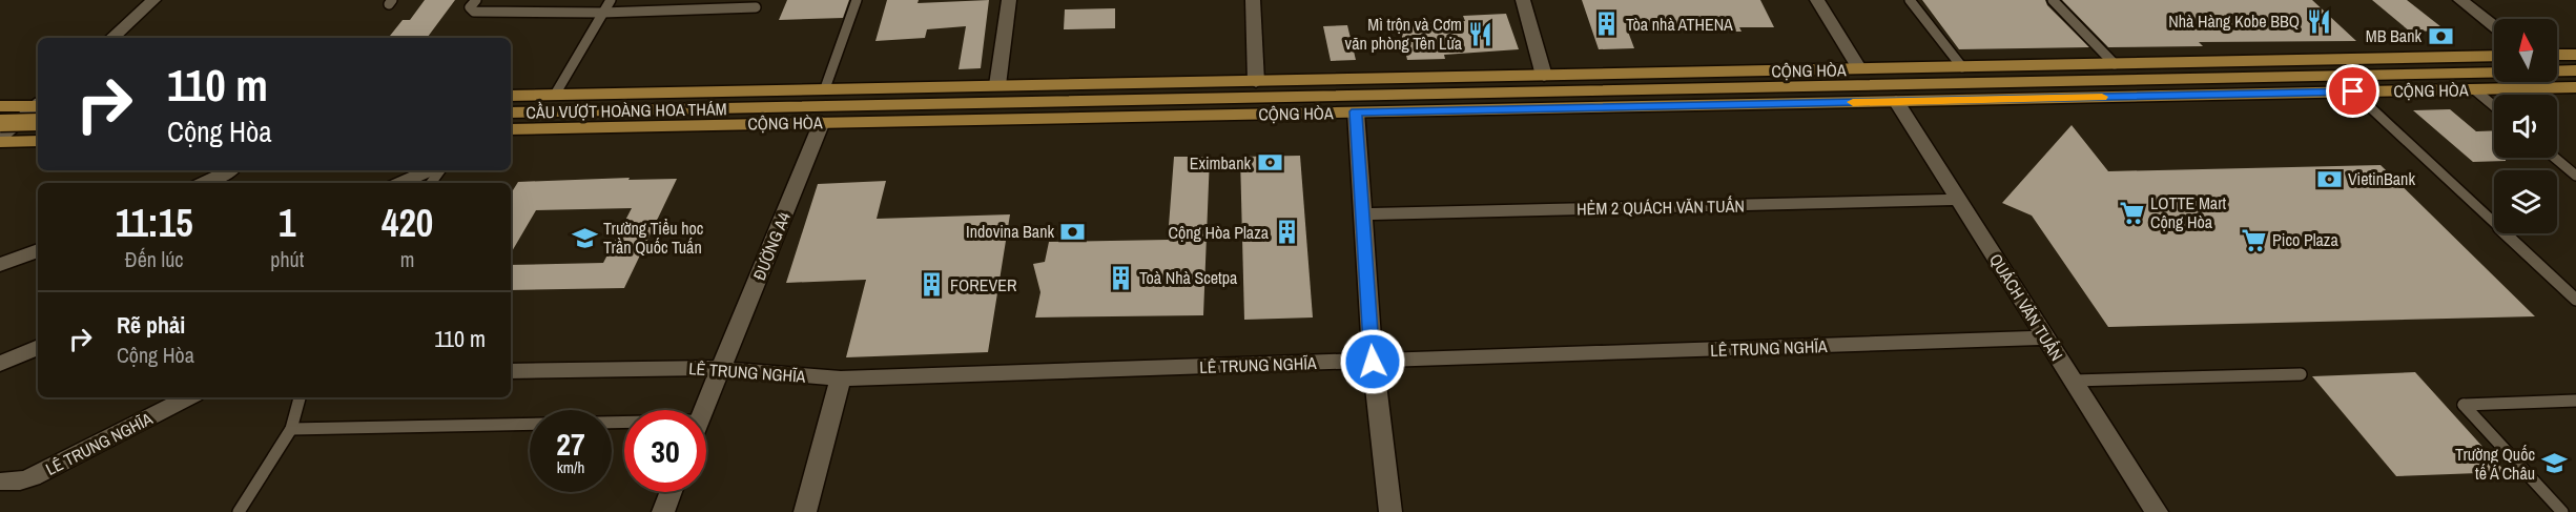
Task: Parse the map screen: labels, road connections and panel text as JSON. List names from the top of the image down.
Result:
{
  "streets": {
    "main road": ["CỘNG HÒA", "CẦU VƯỢT HOÀNG HOA THÁM"],
    "street": [
      "HẺM 2 QUÁCH VĂN TUẤN",
      "ĐƯỜNG A4",
      "QUÁCH VĂN TUẤN",
      "LÊ TRUNG NGHĨA"
    ]
  },
  "crossings": [
    ["CỘNG HÒA", "CẦU VƯỢT HOÀNG HOA THÁM"],
    ["CỘNG HÒA", "ĐƯỜNG A4"],
    ["CỘNG HÒA", "QUÁCH VĂN TUẤN"],
    ["CẦU VƯỢT HOÀNG HOA THÁM", "ĐƯỜNG A4"],
    ["HẺM 2 QUÁCH VĂN TUẤN", "QUÁCH VĂN TUẤN"],
    ["ĐƯỜNG A4", "LÊ TRUNG NGHĨA"],
    ["QUÁCH VĂN TUẤN", "LÊ TRUNG NGHĨA"]
  ],
  "places": {
    "restaurant": ["Nhà Hàng Kobe BBQ", "Mì trộn và Cơm văn phòng Tên Lửa"],
    "building": [
      "Tòa nhà ATHENA",
      "Cộng Hòa Plaza",
      "Toà Nhà Scetpa",
      "FOREVER"
    ],
    "bank": [
      "MB Bank",
      "Eximbank",
      "VietinBank",
      "Indovina Bank"
    ],
    "supermarket": ["LOTTE Mart Cộng Hòa", "Pico Plaza"],
    "school or university": ["Trường Tiểu học Trần Quốc Tuấn", "Trường Quốc tế Á Châu"]
  },
  "north": "top",
  "page": {
    "turn": ["110 m", "Cộng Hòa"],
    "eta": [
      "11:15",
      "Đến lúc",
      "1",
      "phút",
      "420",
      "m"
    ],
    "list": [
      {
        "name": "Rẽ phải",
        "note": "Cộng Hòa",
        "value": "110 m"
      }
    ],
    "speed": "27 km/h",
    "limit": "30"
  }
}
